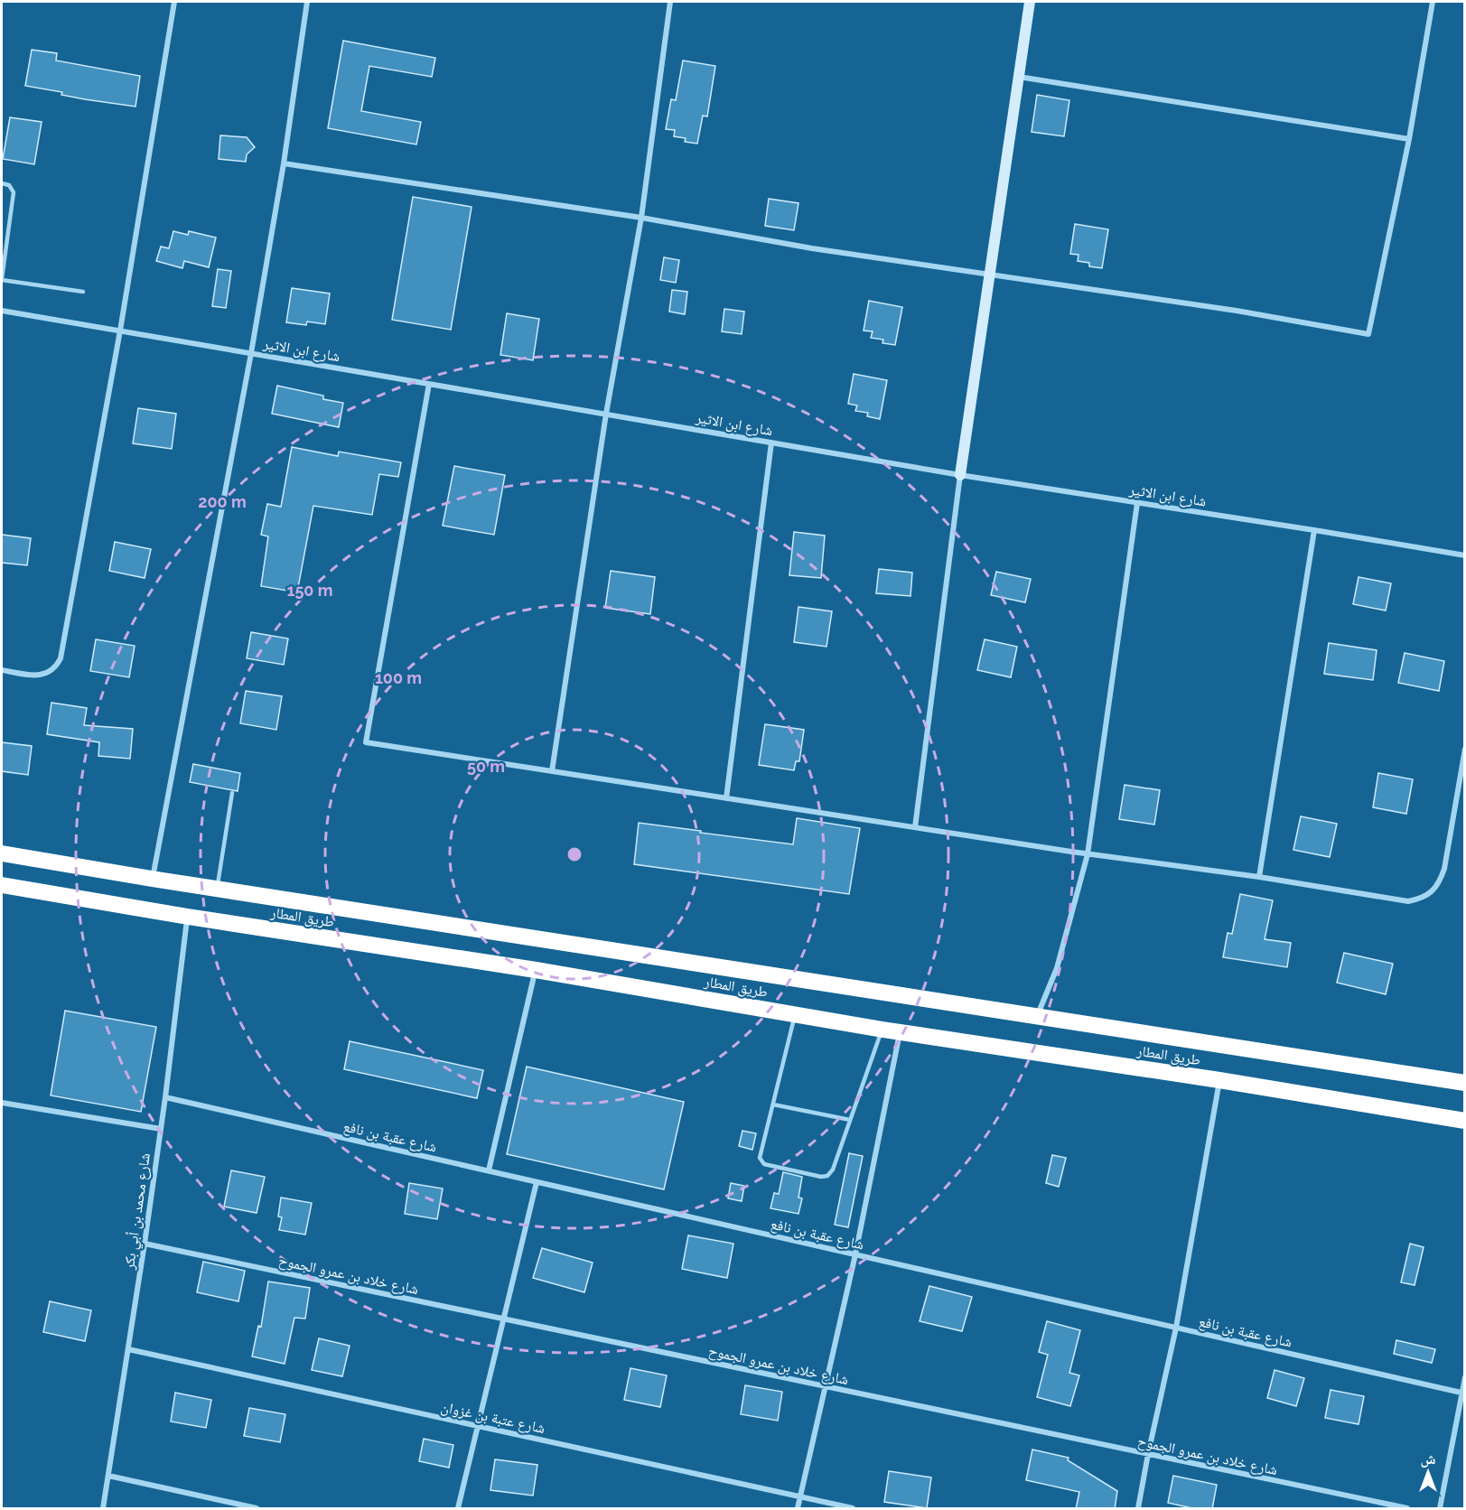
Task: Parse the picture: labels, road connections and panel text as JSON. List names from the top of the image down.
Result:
{
  "streets": {
    "highway": ["طريق المطار"],
    "street": [
      "شارع ابن الاثير",
      "شارع عقبة بن نافع",
      "شارع محمد بن أبي بكر",
      "شارع خلاد بن عمرو الجموح",
      "شارع عتبة بن غزوان"
    ]
  },
  "crossings": [
    ["طريق المطار", "شارع محمد بن أبي بكر"],
    ["شارع عقبة بن نافع", "شارع محمد بن أبي بكر"],
    ["شارع محمد بن أبي بكر", "شارع خلاد بن عمرو الجموح"],
    ["شارع محمد بن أبي بكر", "شارع عتبة بن غزوان"]
  ],
  "north": "top",
  "rings": [
    "200 m",
    "150 m",
    "100 m",
    "50 m"
  ]
}
